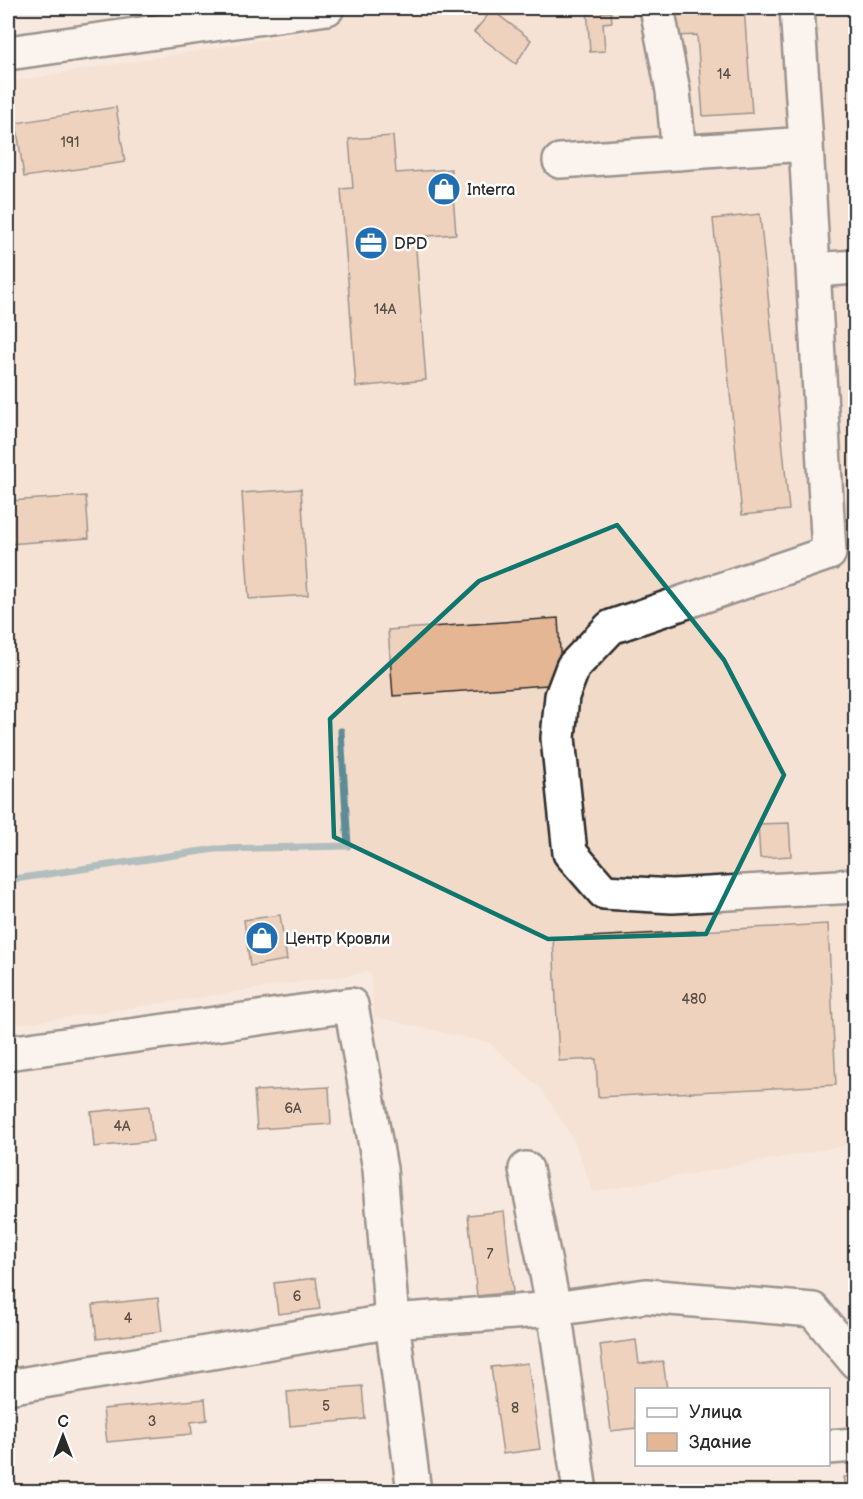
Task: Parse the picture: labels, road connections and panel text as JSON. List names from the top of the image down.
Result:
{
  "places": {
    "shop": ["Interra", "Центр Кровли"],
    "office": ["DPD"]
  },
  "house_numbers": [
    "14",
    "191",
    "14А",
    "480",
    "6А",
    "4А",
    "7",
    "6",
    "4",
    "5",
    "8",
    "3"
  ],
  "legend": ["Улица", "Здание"],
  "north": "top"
}
